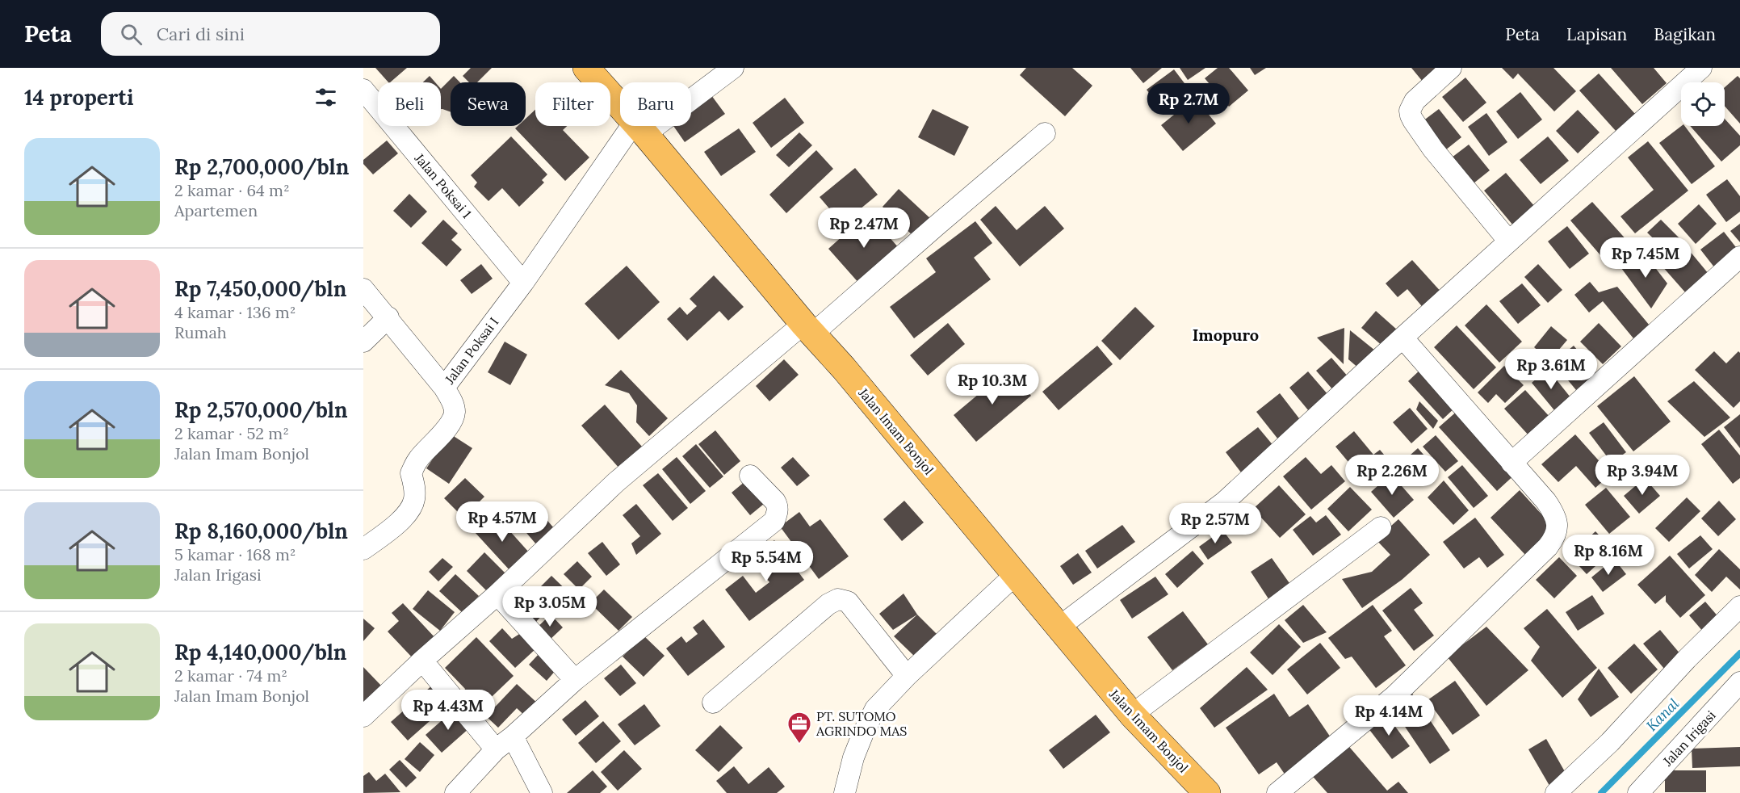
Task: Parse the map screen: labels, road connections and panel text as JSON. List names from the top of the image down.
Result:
{
  "streets": {
    "main road": ["Jalan Imam Bonjol"],
    "street": ["Jalan Poksai 1", "Jalan Poksai I", "Jalan Irigasi"]
  },
  "crossings": [
    ["Jalan Poksai 1", "Jalan Poksai I"],
    ["Jalan Poksai I", "Jalan Imam Bonjol"]
  ],
  "districts": ["Imopuro"],
  "water": ["Kanal"],
  "places": {
    "office": ["PT. SUTOMO AGRINDO MAS"]
  },
  "page": {
    "header": "Peta",
    "search": "Cari di sini",
    "nav": ["Peta", "Lapisan", "Bagikan"],
    "heading": "14 properti",
    "chip": [
      "Beli",
      "Sewa",
      "Filter",
      "Baru"
    ],
    "price": [
      "Rp 2.7M",
      "Rp 2.47M",
      "Rp 7.45M",
      "Rp 3.61M",
      "Rp 10.3M",
      "Rp 2.26M",
      "Rp 3.94M",
      "Rp 4.57M",
      "Rp 2.57M",
      "Rp 8.16M",
      "Rp 5.54M",
      "Rp 3.05M",
      "Rp 4.43M",
      "Rp 4.14M"
    ],
    "list": [
      {
        "name": "Rp 2,700,000/bln",
        "note": "2 kamar · 64 m² · Apartemen"
      },
      {
        "name": "Rp 7,450,000/bln",
        "note": "4 kamar · 136 m² · Rumah"
      },
      {
        "name": "Rp 2,570,000/bln",
        "note": "2 kamar · 52 m² · Jalan Imam Bonjol"
      },
      {
        "name": "Rp 8,160,000/bln",
        "note": "5 kamar · 168 m² · Jalan Irigasi"
      },
      {
        "name": "Rp 4,140,000/bln",
        "note": "2 kamar · 74 m² · Jalan Imam Bonjol"
      }
    ]
  }
}
